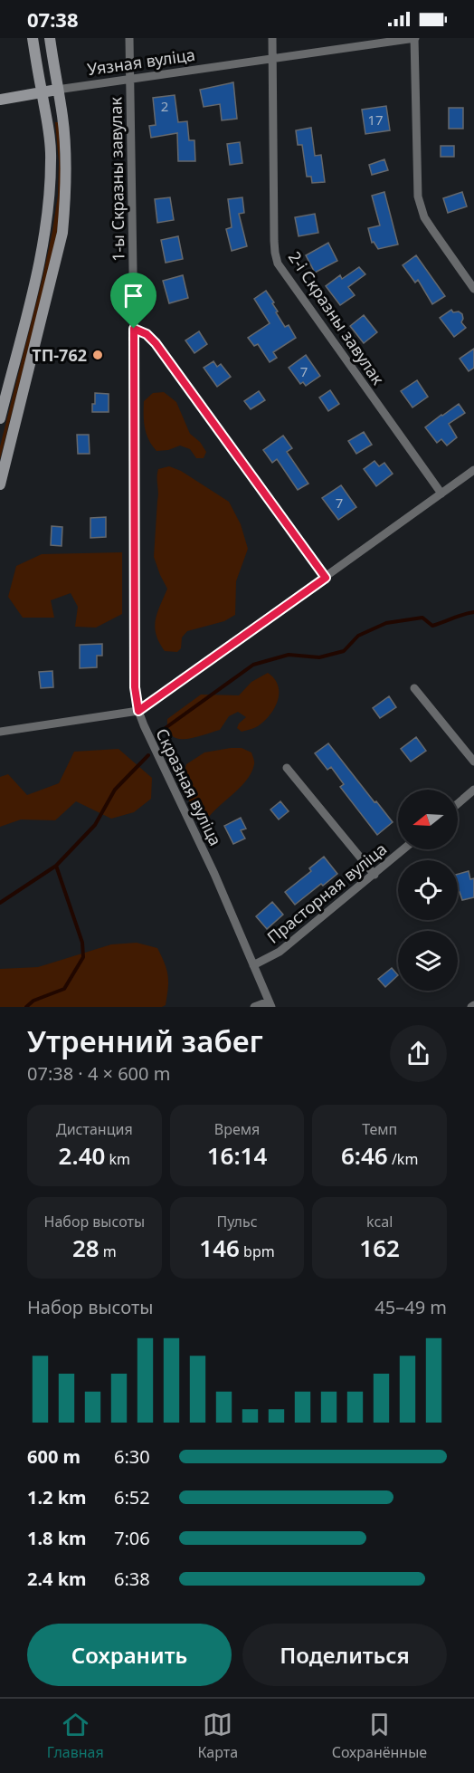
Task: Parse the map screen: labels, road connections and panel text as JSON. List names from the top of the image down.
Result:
{
  "streets": {
    "main road": ["Уязная вуліца"],
    "street": [
      "1-ы Скразны завулак",
      "2-і Скразны завулак",
      "Скразная вуліца",
      "Прасторная вуліца"
    ]
  },
  "crossings": [
    ["Уязная вуліца", "1-ы Скразны завулак"],
    ["Уязная вуліца", "2-і Скразны завулак"],
    ["1-ы Скразны завулак", "Скразная вуліца"],
    ["Скразная вуліца", "Прасторная вуліца"]
  ],
  "places": ["ТП-762"],
  "house_numbers": [
    "2",
    "17",
    "7",
    "7"
  ],
  "north": "left",
  "page": {
    "status": "07:38",
    "heading": ["Утренний забег", "07:38 · 4 × 600 m"],
    "stats": [
      ["Дистанция", "2.40 km"],
      ["Время", "16:14"],
      ["Темп", "6:46 /km"],
      ["Набор высоты", "28 m"],
      ["Пульс", "146 bpm"],
      ["kcal", "162"]
    ],
    "chart": ["Набор высоты", "45–49 m"],
    "list": [
      {
        "name": "600 m",
        "note": "6:30"
      },
      {
        "name": "1.2 km",
        "note": "6:52"
      },
      {
        "name": "1.8 km",
        "note": "7:06"
      },
      {
        "name": "2.4 km",
        "note": "6:38"
      }
    ],
    "buttons": ["Сохранить", "Поделиться"],
    "tabs": ["Главная", "Карта", "Сохранённые"]
  }
}
